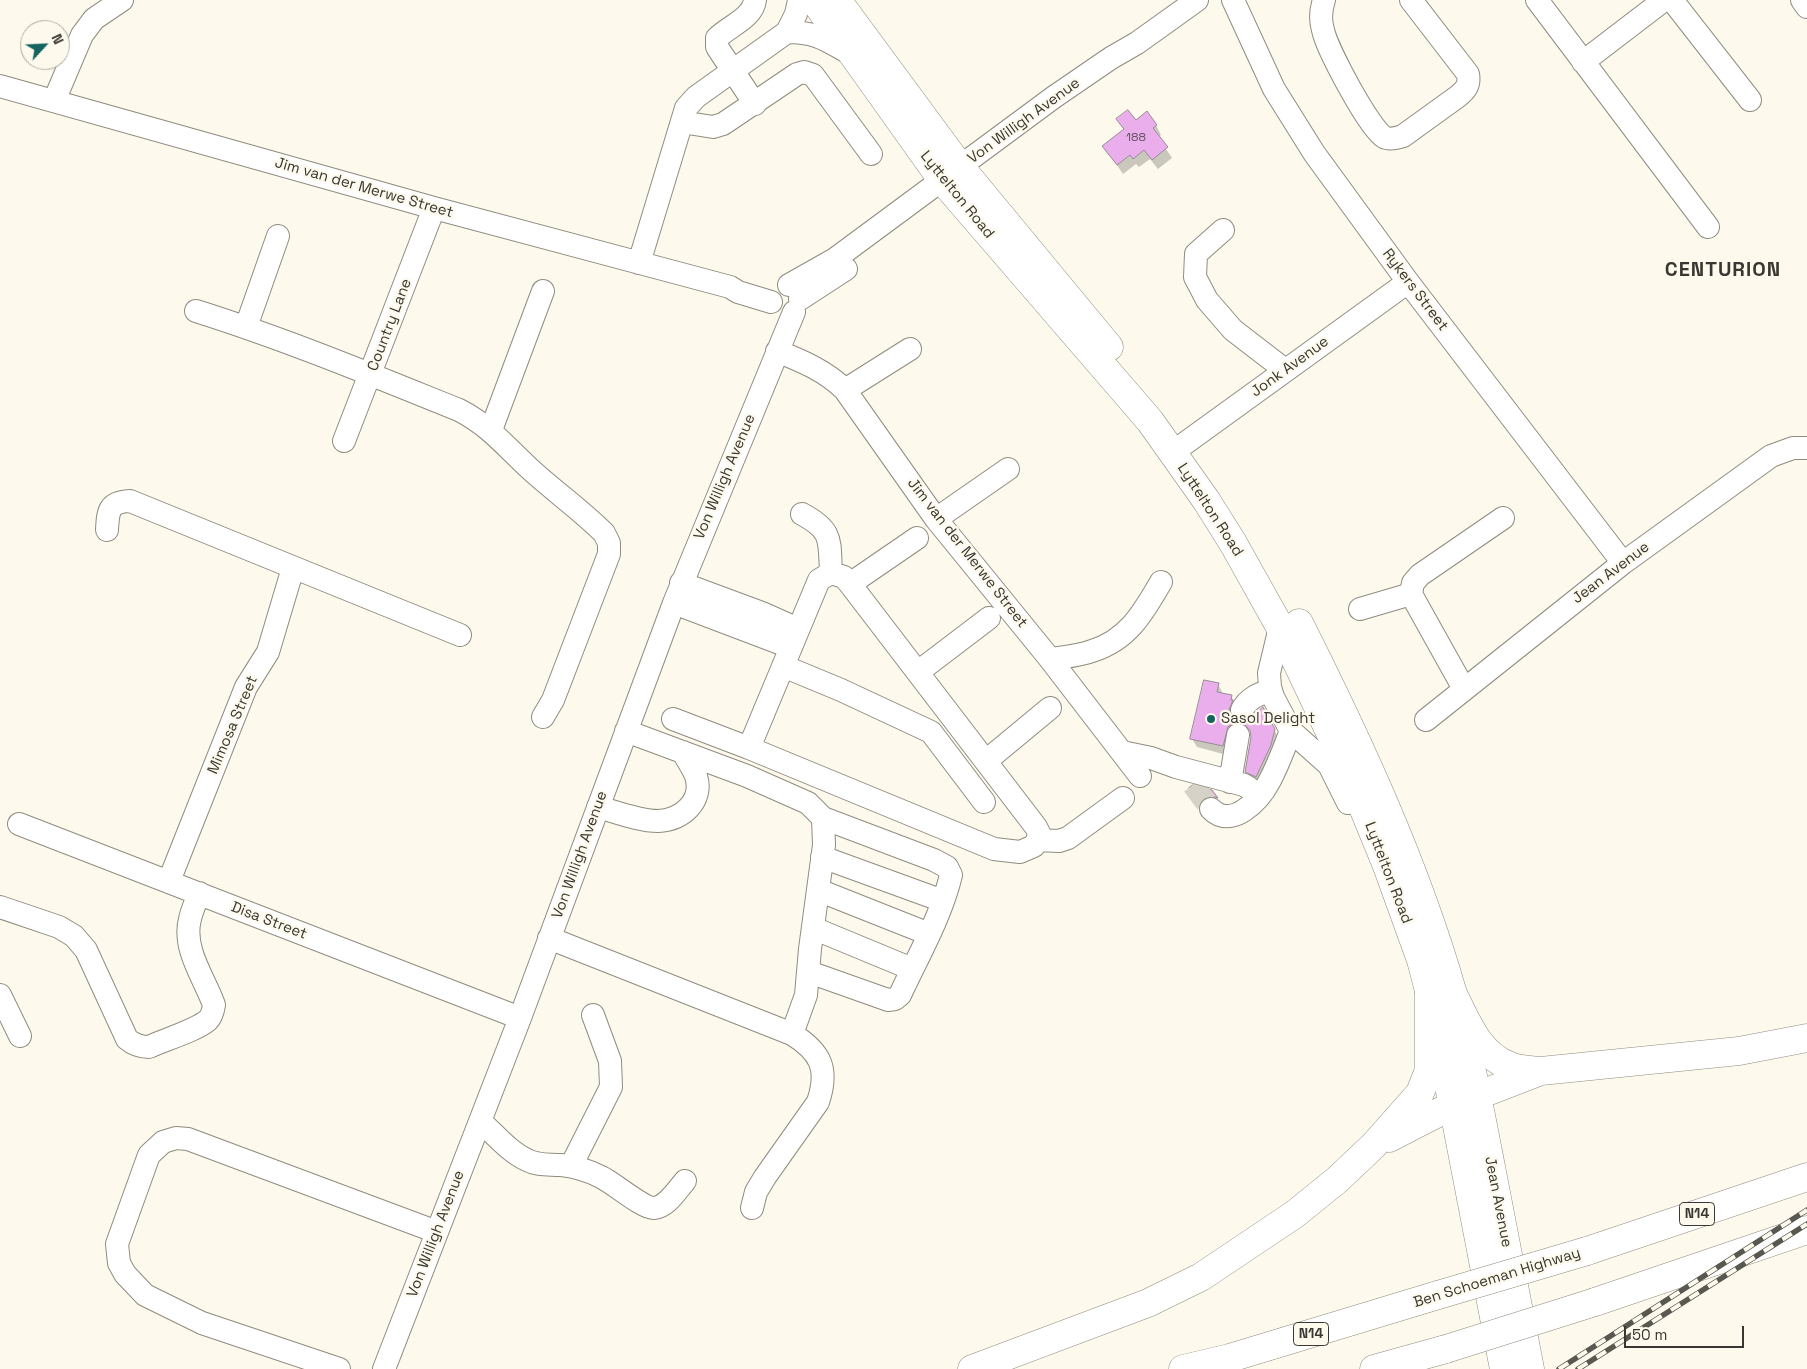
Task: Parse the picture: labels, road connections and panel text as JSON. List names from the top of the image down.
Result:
{
  "streets": {
    "main road": [
      "Lyttelton Road",
      "Jean Avenue",
      "N14",
      "Ben Schoeman Highway"
    ],
    "street": [
      "Von Willigh Avenue",
      "Jim van der Merwe Street",
      "Rykers Street",
      "Country Lane",
      "Jonk Avenue",
      "Mimosa Street",
      "Disa Street"
    ]
  },
  "crossings": [
    ["Von Willigh Avenue", "Jim van der Merwe Street"],
    ["Von Willigh Avenue", "Lyttelton Road"],
    ["Von Willigh Avenue", "Disa Street"],
    ["Jim van der Merwe Street", "Country Lane"],
    ["Lyttelton Road", "Jonk Avenue"],
    ["Lyttelton Road", "Jean Avenue"],
    ["Rykers Street", "Jonk Avenue"],
    ["Rykers Street", "Jean Avenue"],
    ["Mimosa Street", "Disa Street"]
  ],
  "districts": ["CENTURION"],
  "places": ["Sasol Delight"],
  "house_numbers": ["188"],
  "scale_bar": "50 m",
  "north": "top right"
}
